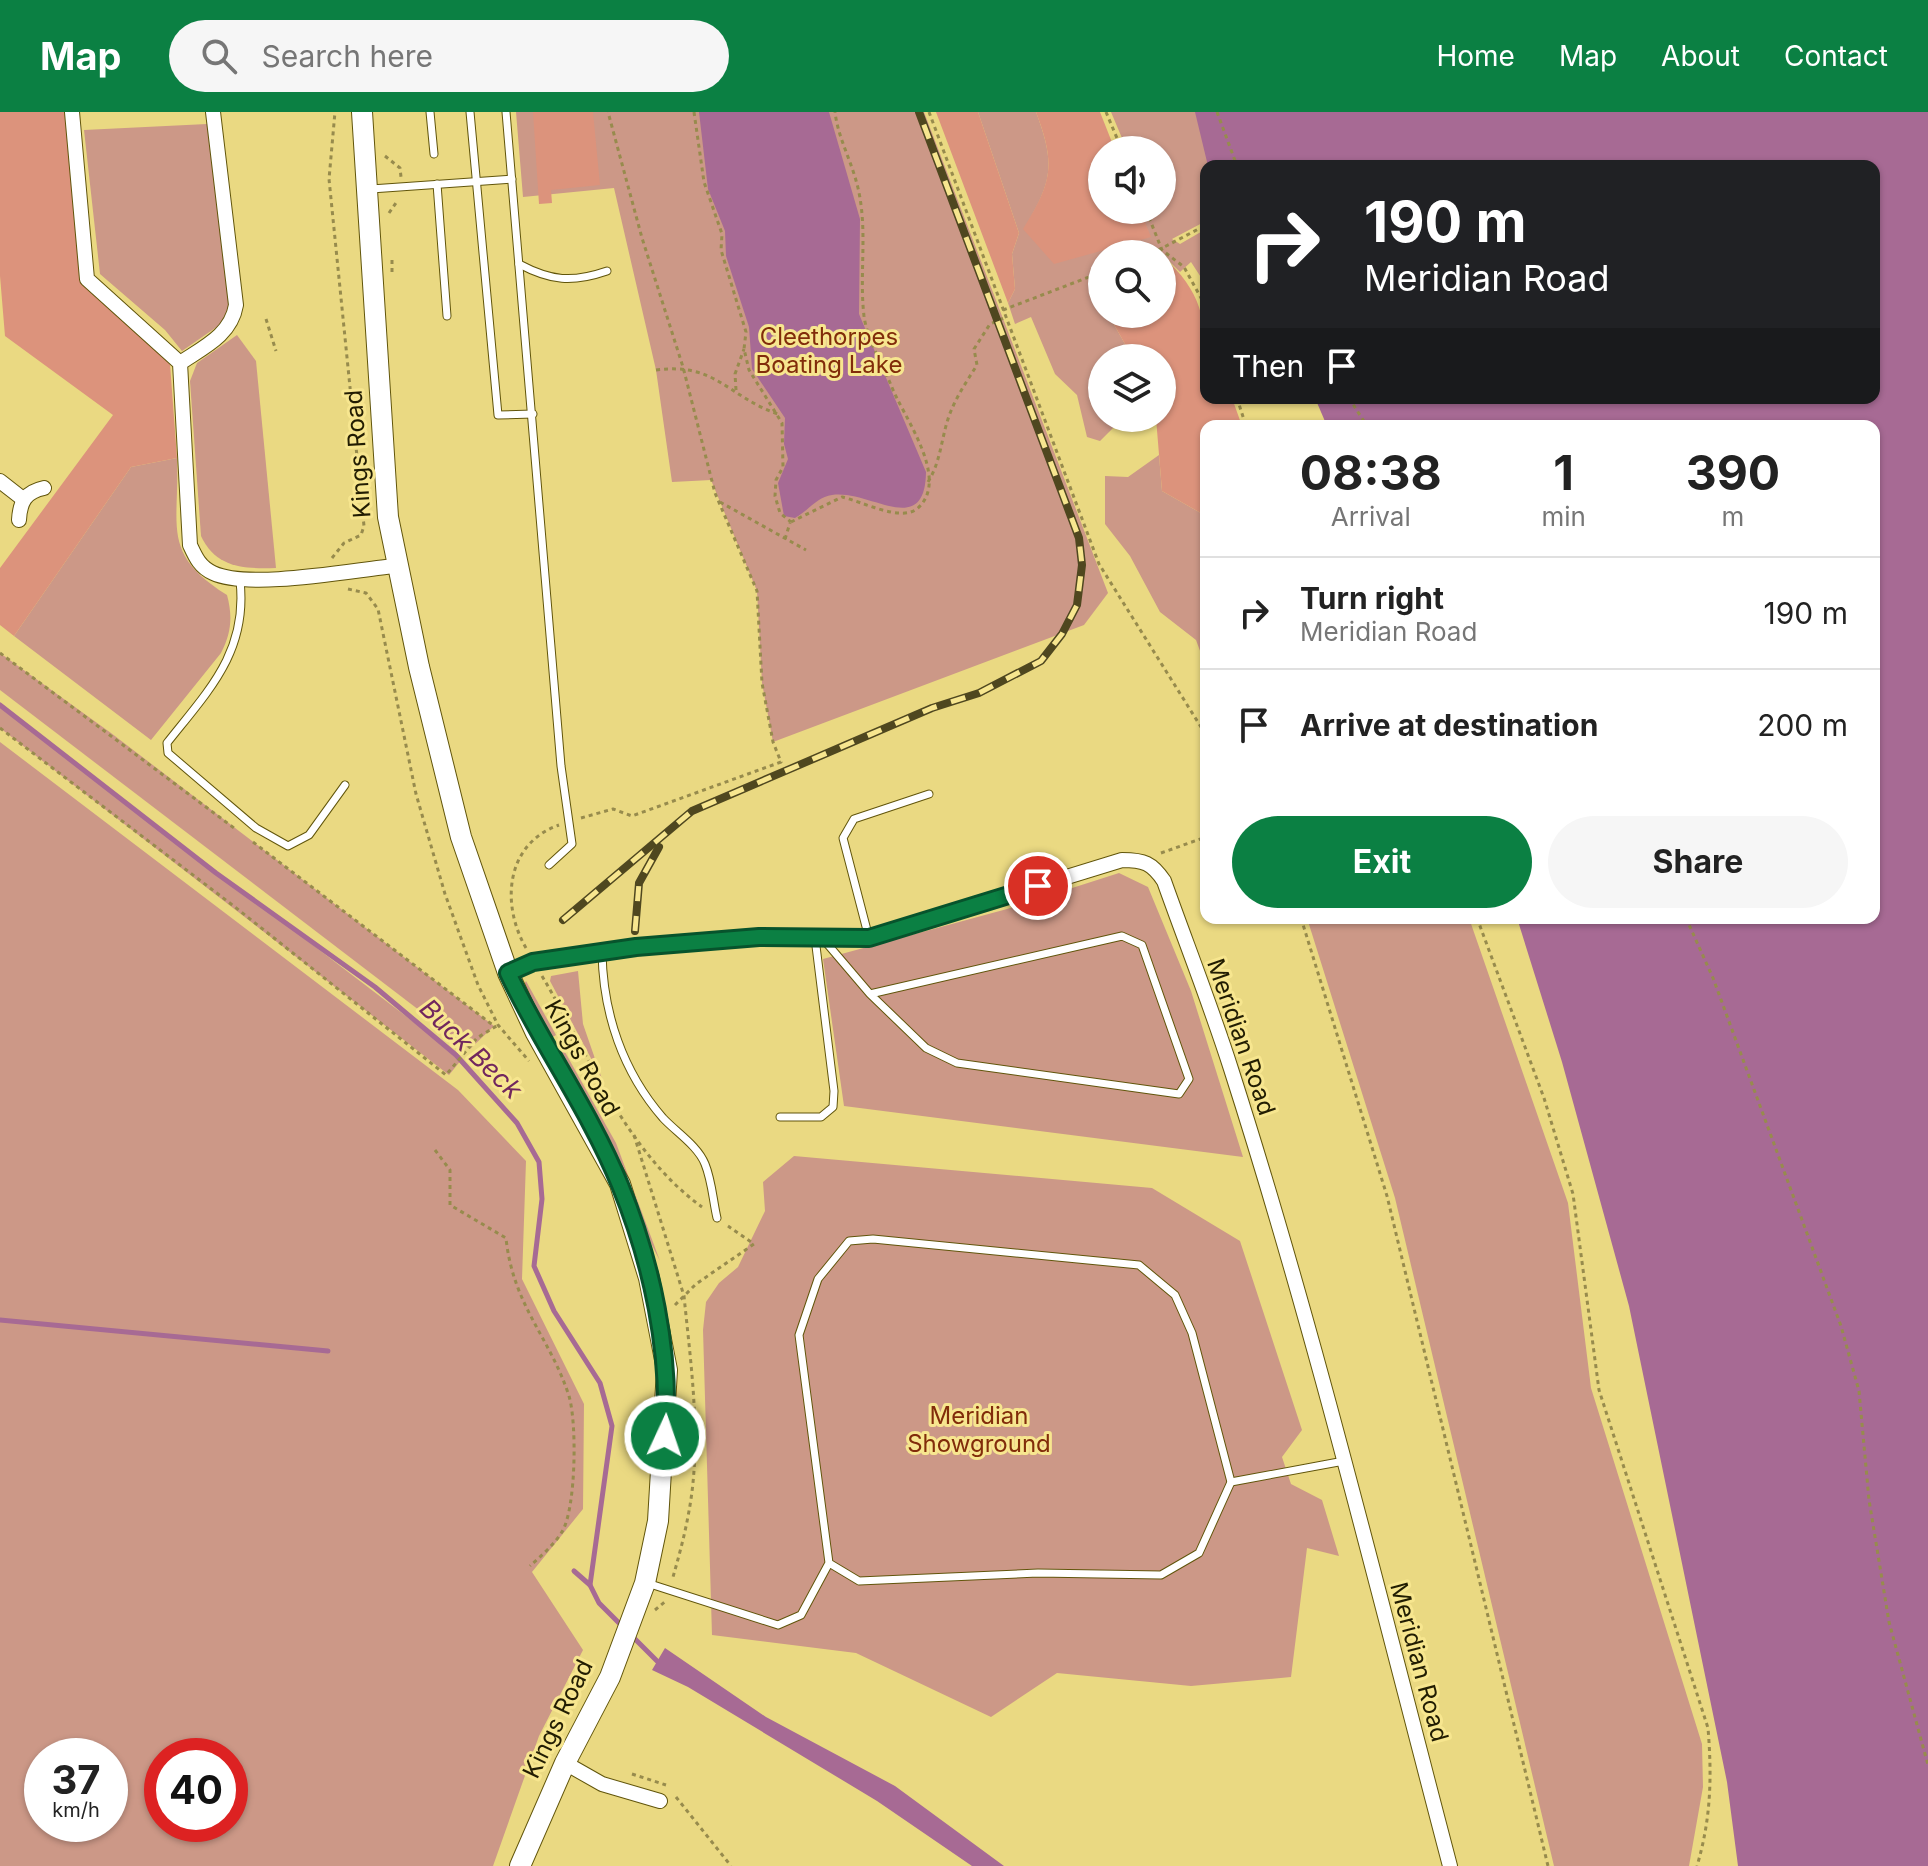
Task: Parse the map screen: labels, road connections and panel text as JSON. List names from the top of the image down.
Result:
{
  "streets": {
    "street": ["Kings Road", "Meridian Road"]
  },
  "water": ["Buck Beck"],
  "parks": ["Cleethorpes Boating Lake", "Meridian Showground"],
  "page": {
    "header": "Map",
    "search": "Search here",
    "nav": [
      "Home",
      "Map",
      "About",
      "Contact"
    ],
    "turn": ["190 m", "Meridian Road"],
    "then": "Then",
    "eta": [
      "08:38",
      "Arrival",
      "1",
      "min",
      "390",
      "m"
    ],
    "list": [
      {
        "name": "Turn right",
        "note": "Meridian Road",
        "value": "190 m"
      },
      {
        "name": "Arrive at destination",
        "value": "200 m"
      }
    ],
    "buttons": ["Exit", "Share"],
    "speed": "37 km/h",
    "limit": "40"
  }
}
